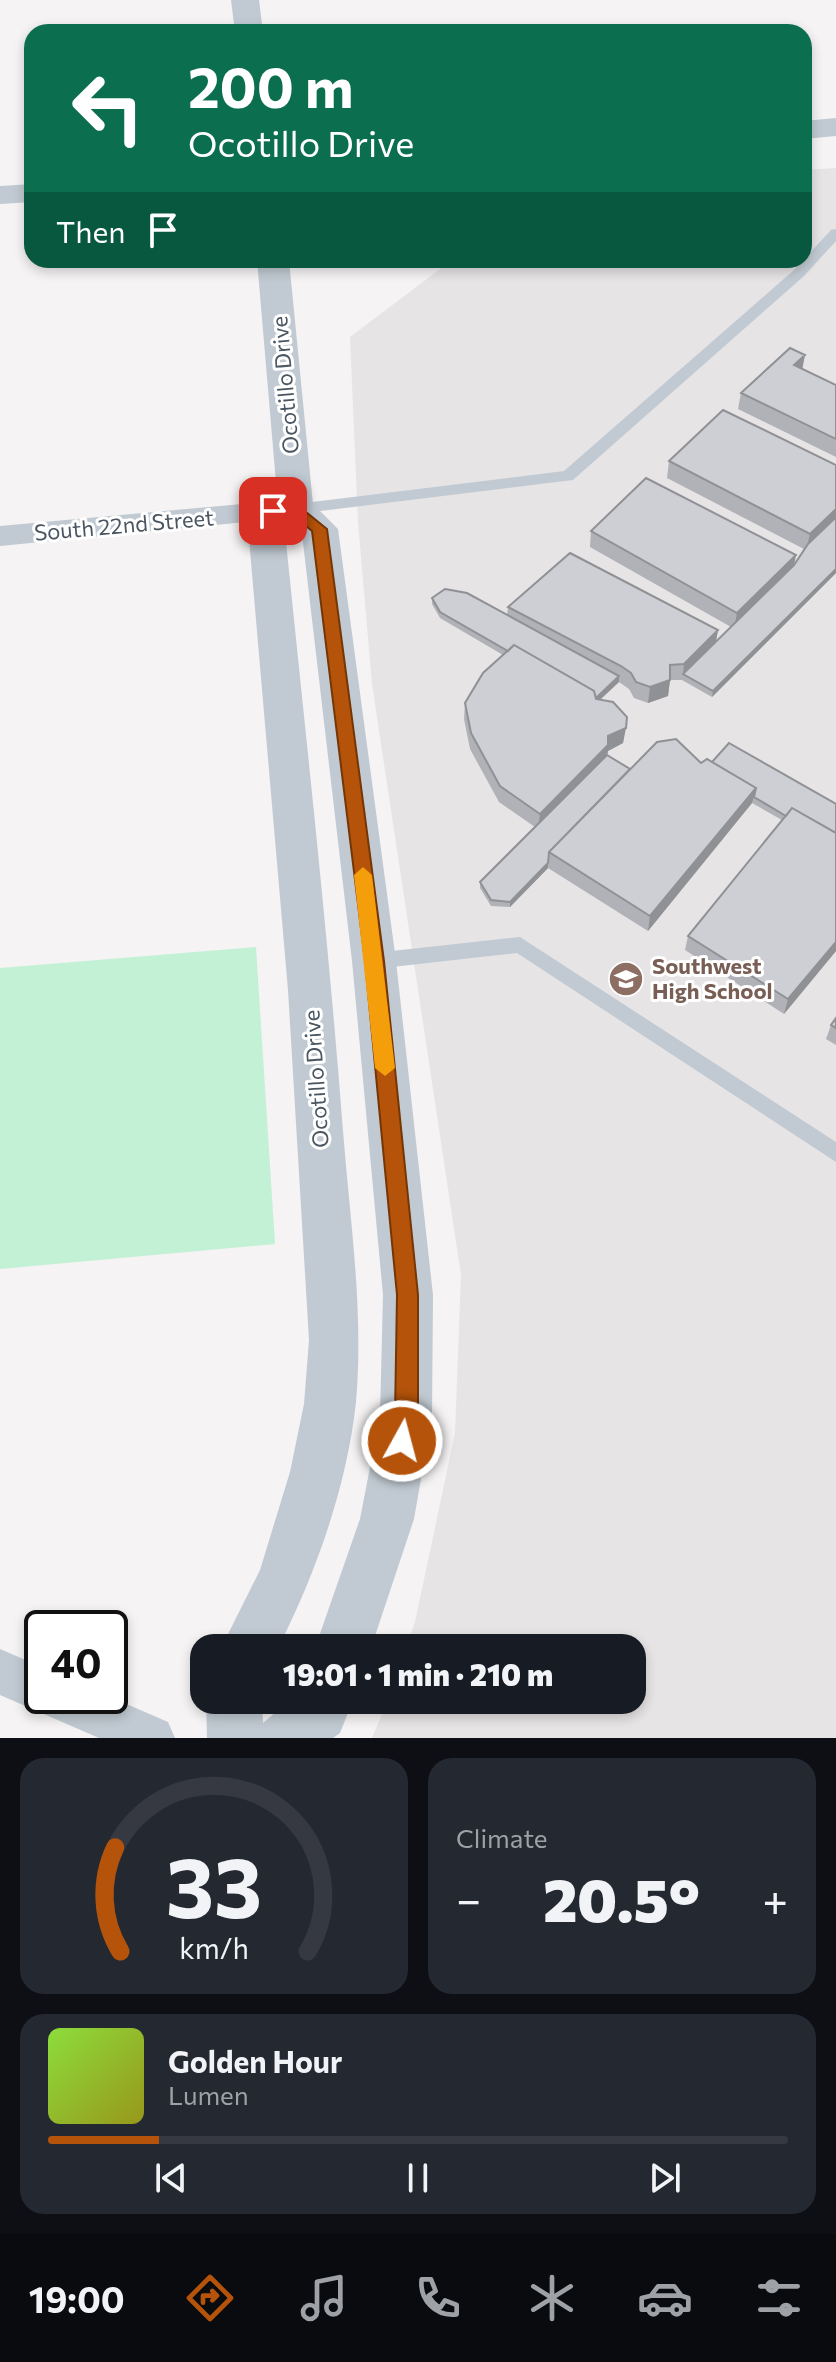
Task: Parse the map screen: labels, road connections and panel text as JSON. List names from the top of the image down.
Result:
{
  "streets": {
    "street": ["Ocotillo Drive", "South 22nd Street"]
  },
  "crossings": [
    ["Ocotillo Drive", "South 22nd Street"]
  ],
  "places": {
    "school or university": ["Southwest High School"]
  },
  "page": {
    "turn": ["200 m", "Ocotillo Drive"],
    "then": "Then",
    "limit": "40",
    "trip": "19:01 · 1 min · 210 m",
    "tile": "Climate",
    "heat": ["−", "20.5°", "+"],
    "song": ["Golden Hour", "Lumen"],
    "tabs": "19:00",
    "gauge": ["33", "km/h"]
  }
}
